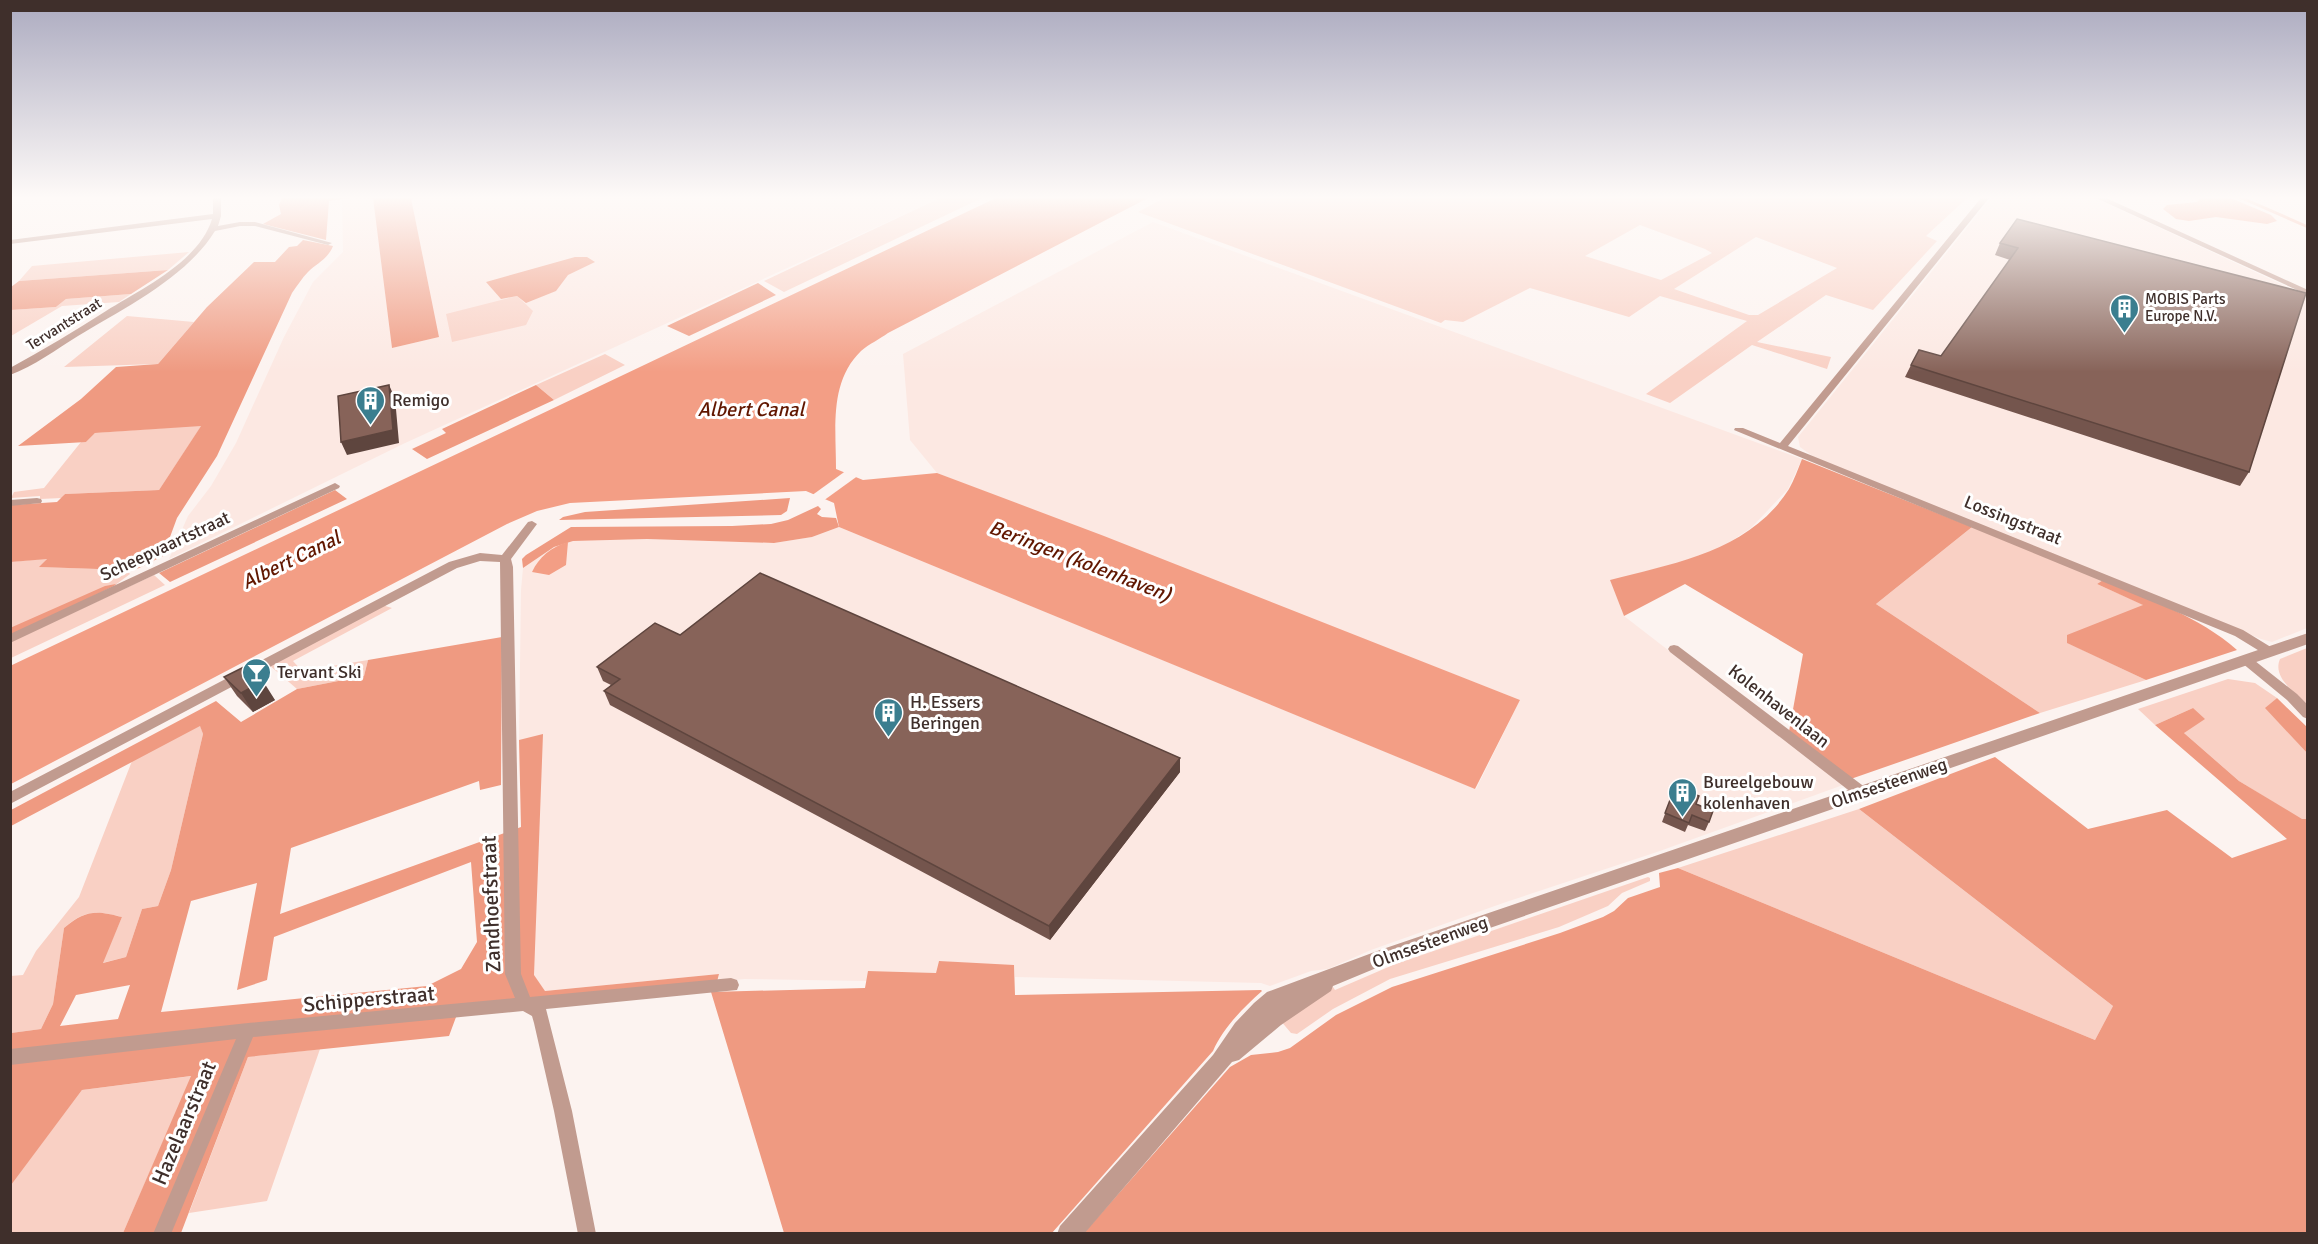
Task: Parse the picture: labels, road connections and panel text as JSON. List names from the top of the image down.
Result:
{
  "streets": {
    "street": [
      "Tervantstraat",
      "Lossingstraat",
      "Scheepvaartstraat",
      "Kolenhavenlaan",
      "Olmsesteenweg",
      "Zandhoefstraat",
      "Schipperstraat",
      "Hazelaarstraat"
    ]
  },
  "crossings": [
    ["Lossingstraat", "Olmsesteenweg"],
    ["Kolenhavenlaan", "Olmsesteenweg"],
    ["Zandhoefstraat", "Schipperstraat"],
    ["Schipperstraat", "Hazelaarstraat"]
  ],
  "water": ["Albert Canal", "Beringen (kolenhaven)"],
  "places": {
    "building": [
      "MOBIS Parts Europe N.V.",
      "Remigo",
      "H. Essers Beringen",
      "Bureelgebouw kolenhaven"
    ],
    "bar": ["Tervant Ski"]
  }
}
